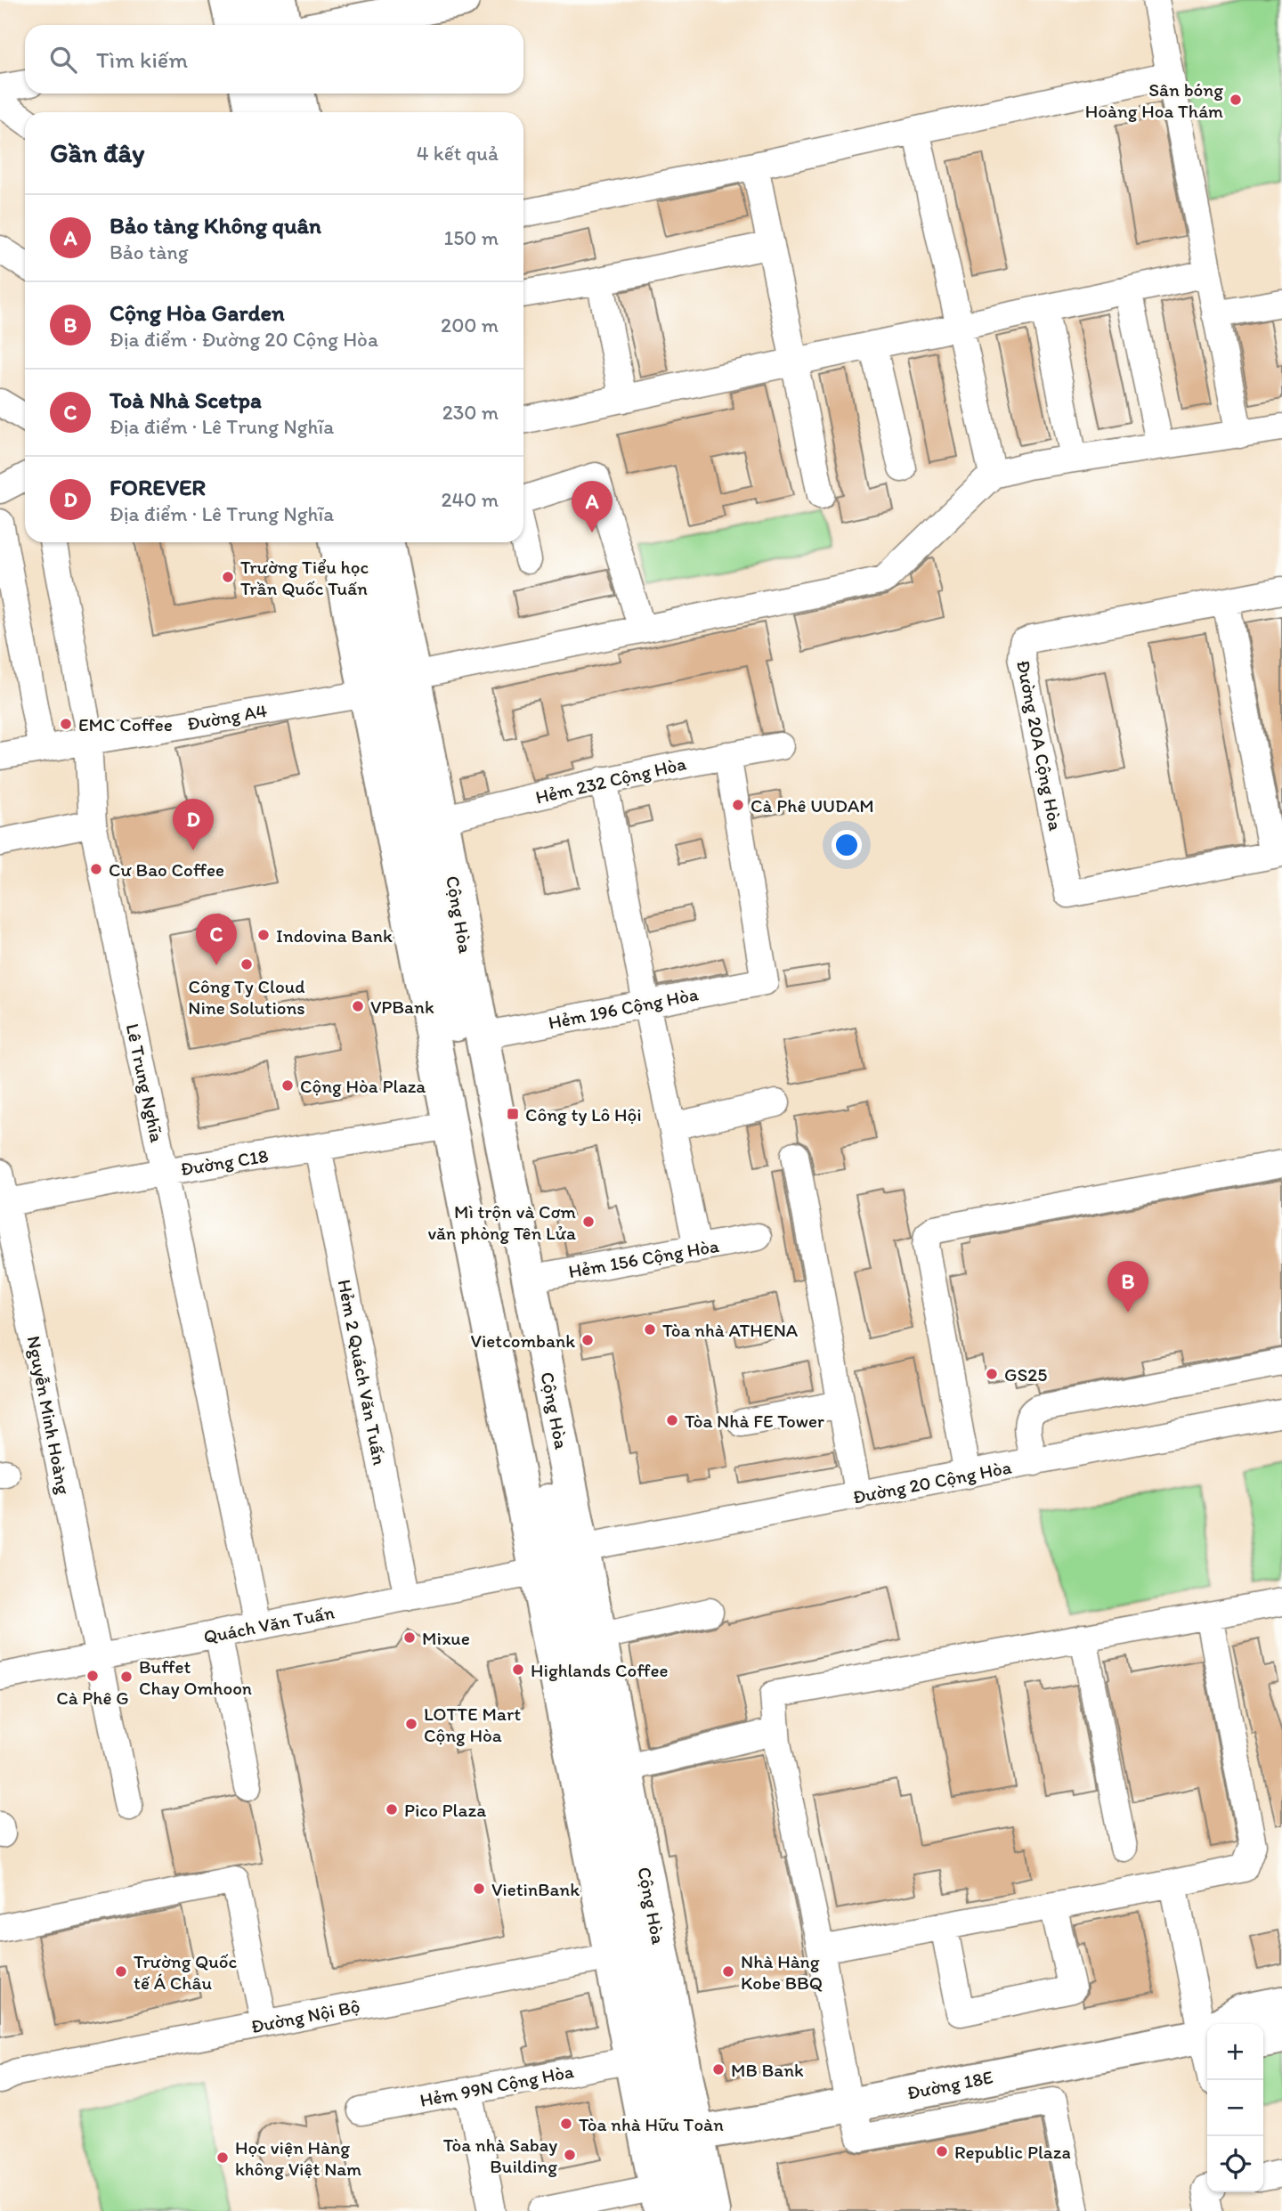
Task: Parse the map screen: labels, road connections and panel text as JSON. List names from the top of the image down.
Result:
{
  "streets": {
    "main road": ["Cộng Hòa", "Đường 18E"],
    "street": [
      "Đường A4",
      "Đường 20A Cộng Hòa",
      "Hẻm 232 Cộng Hòa",
      "Hẻm 196 Cộng Hòa",
      "Lê Trung Nghĩa",
      "Đường C18",
      "Hẻm 156 Cộng Hòa",
      "Hẻm 2 Quách Văn Tuấn",
      "Nguyễn Minh Hoàng",
      "Đường 20 Cộng Hòa",
      "Quách Văn Tuấn",
      "Đường Nội Bộ",
      "Hẻm 99N Cộng Hòa"
    ]
  },
  "crossings": [
    ["Đường A4", "Cộng Hòa"],
    ["Đường A4", "Lê Trung Nghĩa"],
    ["Hẻm 232 Cộng Hòa", "Cộng Hòa"],
    ["Hẻm 232 Cộng Hòa", "Hẻm 196 Cộng Hòa"],
    ["Cộng Hòa", "Hẻm 196 Cộng Hòa"],
    ["Cộng Hòa", "Đường C18"],
    ["Cộng Hòa", "Hẻm 156 Cộng Hòa"],
    ["Cộng Hòa", "Đường 20 Cộng Hòa"],
    ["Cộng Hòa", "Quách Văn Tuấn"],
    ["Cộng Hòa", "Đường Nội Bộ"],
    ["Cộng Hòa", "Đường 18E"],
    ["Cộng Hòa", "Hẻm 99N Cộng Hòa"],
    ["Lê Trung Nghĩa", "Đường C18"],
    ["Lê Trung Nghĩa", "Quách Văn Tuấn"],
    ["Đường C18", "Hẻm 2 Quách Văn Tuấn"],
    ["Đường C18", "Nguyễn Minh Hoàng"],
    ["Hẻm 2 Quách Văn Tuấn", "Quách Văn Tuấn"],
    ["Nguyễn Minh Hoàng", "Quách Văn Tuấn"]
  ],
  "places": {
    "other": [
      "Sân bóng Hoàng Hoa Thám",
      "Trường Tiểu học Trần Quốc Tuấn",
      "EMC Coffee",
      "Cà Phê UUDAM",
      "Cư Bao Coffee",
      "Indovina Bank",
      "Công Ty Cloud Nine Solutions",
      "VPBank",
      "Cộng Hòa Plaza",
      "Mì trộn và Cơm văn phòng Tên Lửa",
      "Tòa nhà ATHENA",
      "Vietcombank",
      "GS25",
      "Tòa Nhà FE Tower",
      "Mixue",
      "Highlands Coffee",
      "Cà Phê G",
      "Buffet Chay Omhoon",
      "LOTTE Mart Cộng Hòa",
      "Pico Plaza",
      "VietinBank",
      "Trường Quốc tế Á Châu",
      "Nhà Hàng Kobe BBQ",
      "MB Bank",
      "Tòa nhà Hữu Toàn",
      "Republic Plaza",
      "Tòa nhà Sabay Building",
      "Học viện Hàng không Việt Nam"
    ],
    "transit": ["Công ty Lô Hội"]
  },
  "page": {
    "search": "Tìm kiếm",
    "heading": ["Gần đây", "4 kết quả"],
    "list": [
      {
        "mark": "A",
        "name": "Bảo tàng Không quân",
        "note": "Bảo tàng",
        "value": "150 m"
      },
      {
        "mark": "B",
        "name": "Cộng Hòa Garden",
        "note": "Địa điểm · Đường 20 Cộng Hòa",
        "value": "200 m"
      },
      {
        "mark": "C",
        "name": "Toà Nhà Scetpa",
        "note": "Địa điểm · Lê Trung Nghĩa",
        "value": "230 m"
      },
      {
        "mark": "D",
        "name": "FOREVER",
        "note": "Địa điểm · Lê Trung Nghĩa",
        "value": "240 m"
      }
    ],
    "pins": [
      "A",
      "D",
      "C",
      "B"
    ],
    "map_buttons": ["+", "−"]
  }
}
